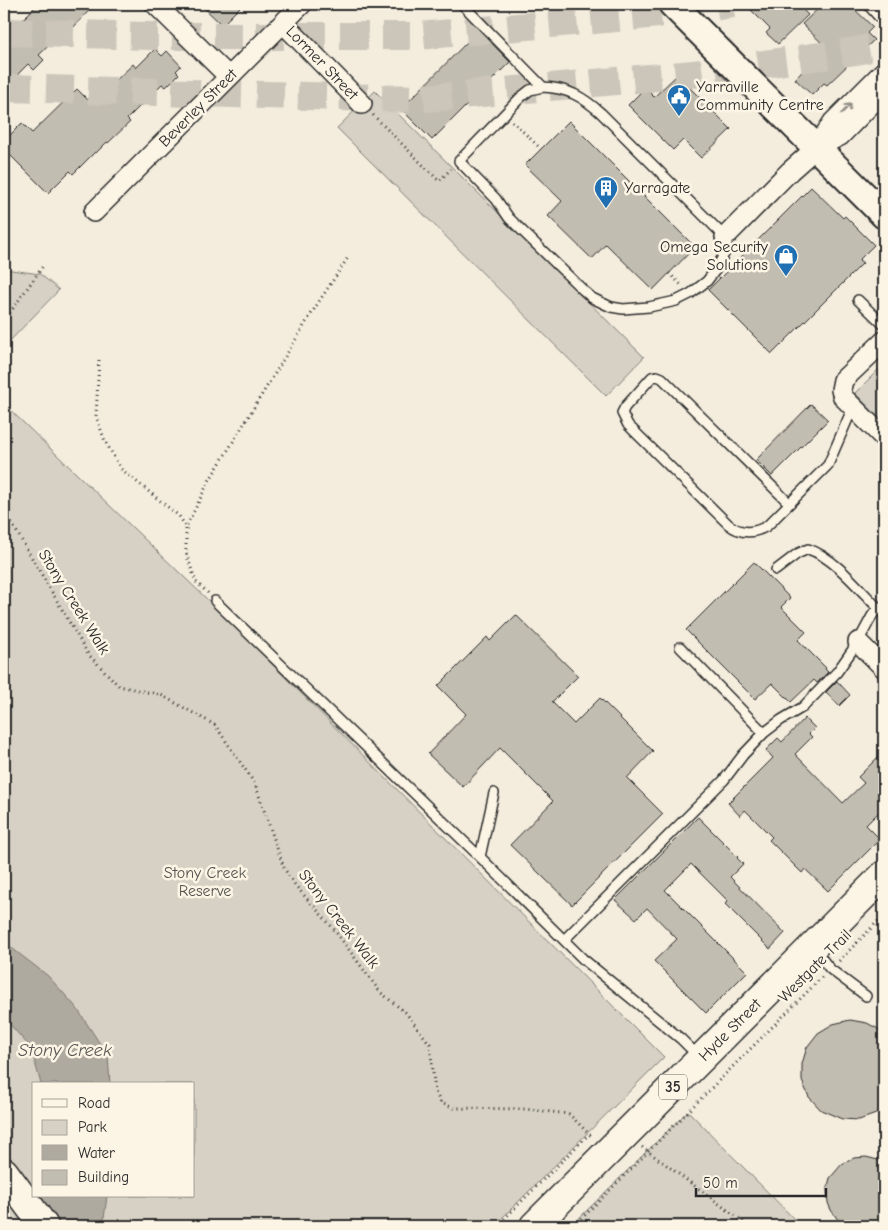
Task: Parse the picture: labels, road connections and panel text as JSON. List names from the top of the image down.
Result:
{
  "streets": {
    "main road": ["Hyde Street", "35"],
    "street": ["Lormer Street", "Beverley Street"],
    "path": ["Stony Creek Walk", "Westgate Trail"]
  },
  "crossings": [
    ["Lormer Street", "Beverley Street"],
    ["Stony Creek Walk", "Hyde Street"]
  ],
  "water": ["Stony Creek"],
  "parks": ["Stony Creek Reserve"],
  "places": {
    "public building": ["Yarraville Community Centre"],
    "building": ["Yarragate"],
    "shop": ["Omega Security Solutions"]
  },
  "legend": [
    "Road",
    "Park",
    "Water",
    "Building"
  ],
  "scale_bar": "50 m"
}
